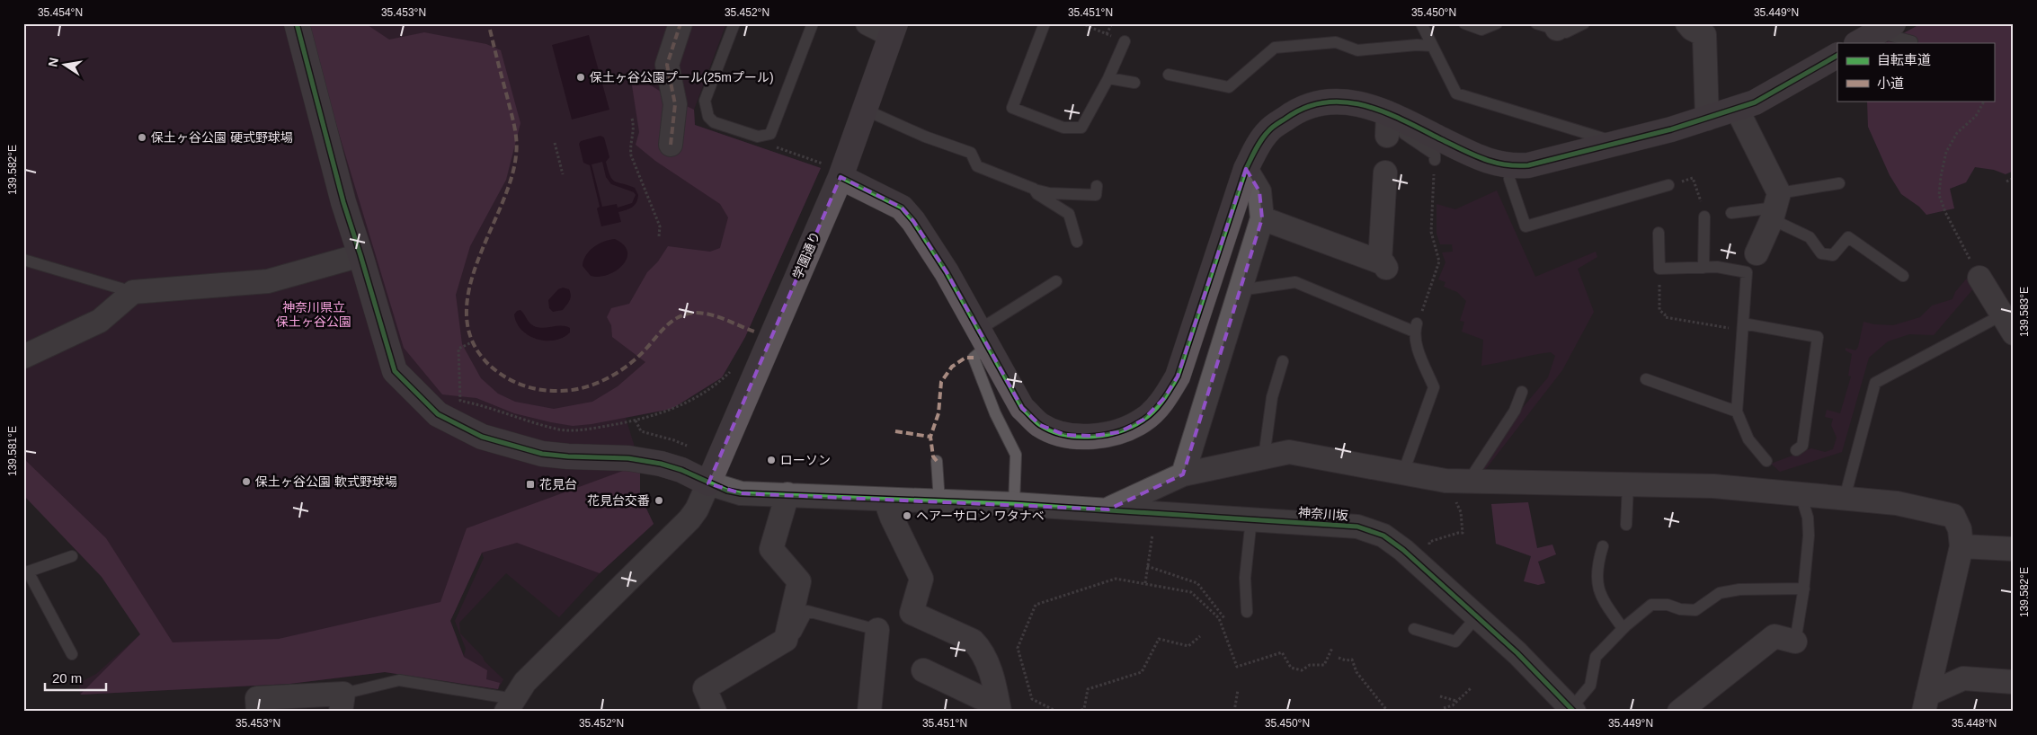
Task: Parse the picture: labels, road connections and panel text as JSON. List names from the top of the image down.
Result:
{
  "streets": {
    "street": ["学園通り", "神奈川坂"]
  },
  "crossings": [
    ["学園通り", "神奈川坂"]
  ],
  "parks": ["神奈川県立 保土ヶ谷公園"],
  "places": {
    "other": [
      "保土ヶ谷公園プール(25mプール)",
      "保土ヶ谷公園 硬式野球場",
      "ローソン",
      "保土ヶ谷公園 軟式野球場",
      "花見台交番",
      "ヘアーサロン ワタナベ"
    ],
    "transit": ["花見台"]
  },
  "legend": ["自転車道", "小道"],
  "scale_bar": "20 m",
  "north": "left",
  "coordinates": [
    "35.454°N",
    "35.453°N",
    "35.452°N",
    "35.451°N",
    "35.450°N",
    "35.449°N",
    "139.582°E",
    "139.583°E",
    "139.581°E",
    "35.448°N"
  ]
}
